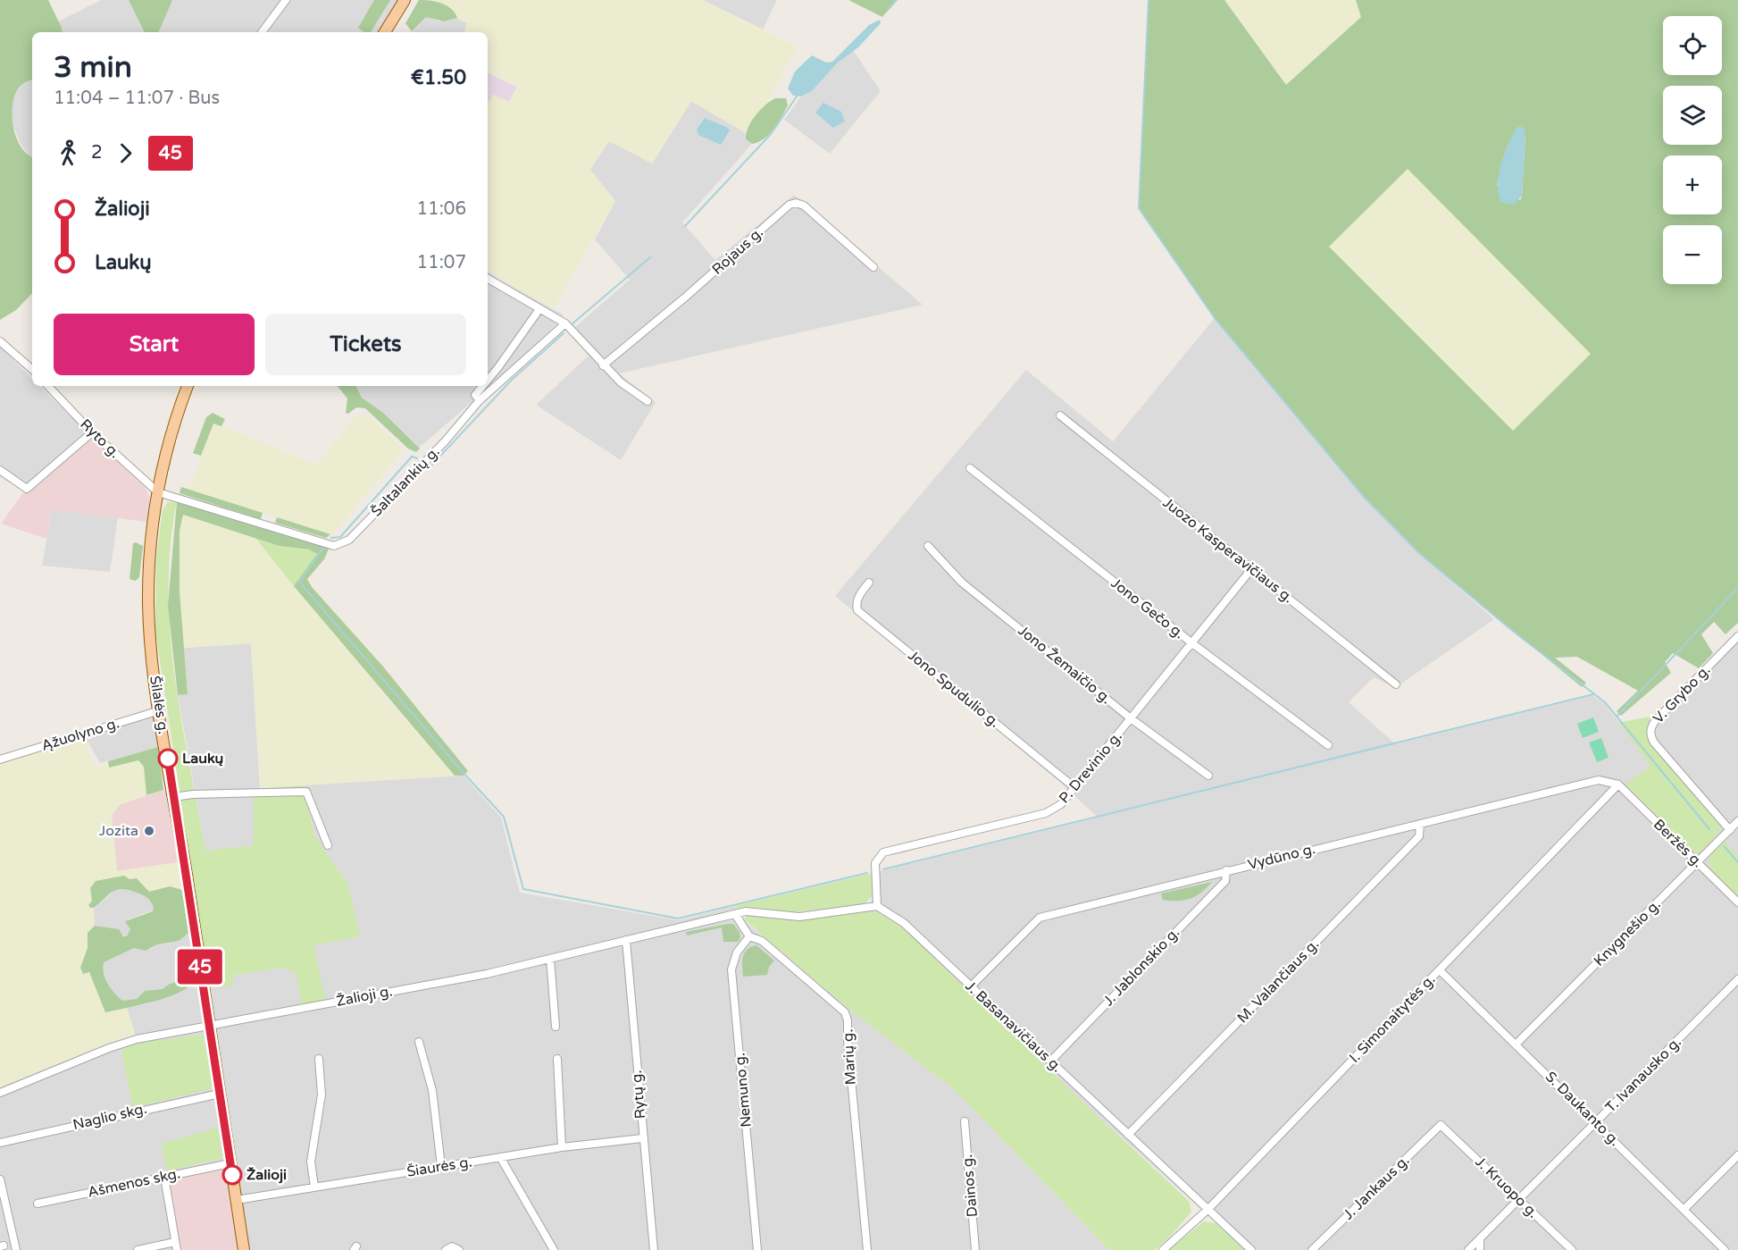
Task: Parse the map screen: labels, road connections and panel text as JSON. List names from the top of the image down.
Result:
{
  "streets": {
    "main road": ["Šilalės g."],
    "street": [
      "Rojaus g.",
      "Ryto g.",
      "Šaltalankių g.",
      "Juozo Kasperavičiaus g.",
      "Jono Gečo g.",
      "Jono Žemaičio g.",
      "Jono Spudulio g.",
      "V. Grybo g.",
      "Ąžuolyno g.",
      "P. Drevinio g.",
      "Beržės g.",
      "Vydūno g.",
      "Knygnešio g.",
      "J. Jablonskio g.",
      "M. Valančiaus g.",
      "Žalioji g.",
      "I. Simonaitytės g.",
      "J. Basanavičiaus g.",
      "Marių g.",
      "T. Ivanausko g.",
      "Nemuno g.",
      "Rytų g.",
      "S. Daukanto g.",
      "Naglio skg.",
      "Šiaurės g.",
      "Ašmenos skg.",
      "Dainos g.",
      "J. Jankaus g.",
      "J. Kruopo g."
    ]
  },
  "crossings": [
    ["Ryto g.", "Šaltalankių g."],
    ["Ryto g.", "Šilalės g."],
    ["Šaltalankių g.", "Šilalės g."],
    ["Juozo Kasperavičiaus g.", "P. Drevinio g."],
    ["Jono Gečo g.", "P. Drevinio g."],
    ["Jono Žemaičio g.", "P. Drevinio g."],
    ["Jono Spudulio g.", "P. Drevinio g."],
    ["V. Grybo g.", "Knygnešio g."],
    ["Šilalės g.", "Ąžuolyno g."],
    ["Šilalės g.", "Žalioji g."],
    ["Šilalės g.", "Naglio skg."],
    ["Šilalės g.", "Šiaurės g."],
    ["Šilalės g.", "Ašmenos skg."],
    ["P. Drevinio g.", "J. Basanavičiaus g."],
    ["Beržės g.", "Vydūno g."],
    ["Beržės g.", "Knygnešio g."],
    ["Beržės g.", "I. Simonaitytės g."],
    ["Vydūno g.", "J. Jablonskio g."],
    ["Vydūno g.", "M. Valančiaus g."],
    ["Vydūno g.", "I. Simonaitytės g."],
    ["Vydūno g.", "J. Basanavičiaus g."],
    ["Knygnešio g.", "S. Daukanto g."],
    ["J. Jablonskio g.", "J. Basanavičiaus g."],
    ["M. Valančiaus g.", "J. Basanavičiaus g."],
    ["Žalioji g.", "Marių g."],
    ["Žalioji g.", "Rytų g."],
    ["I. Simonaitytės g.", "J. Basanavičiaus g."],
    ["I. Simonaitytės g.", "S. Daukanto g."],
    ["Marių g.", "Nemuno g."],
    ["T. Ivanausko g.", "S. Daukanto g."],
    ["T. Ivanausko g.", "J. Kruopo g."],
    ["Rytų g.", "Šiaurės g."],
    ["J. Jankaus g.", "J. Kruopo g."]
  ],
  "places": ["Laukų", "Jozita", "Žalioji"],
  "lines": ["bus line 45"],
  "page": {
    "on_map": "45",
    "map_buttons": ["+", "−"],
    "heading": ["3 min", "11:04 – 11:07 · Bus", "€1.50"],
    "legs": ["2", "45"],
    "list": [
      {
        "name": "Žalioji",
        "value": "11:06"
      },
      {
        "name": "Laukų",
        "value": "11:07"
      }
    ],
    "buttons": ["Start", "Tickets"]
  }
}
